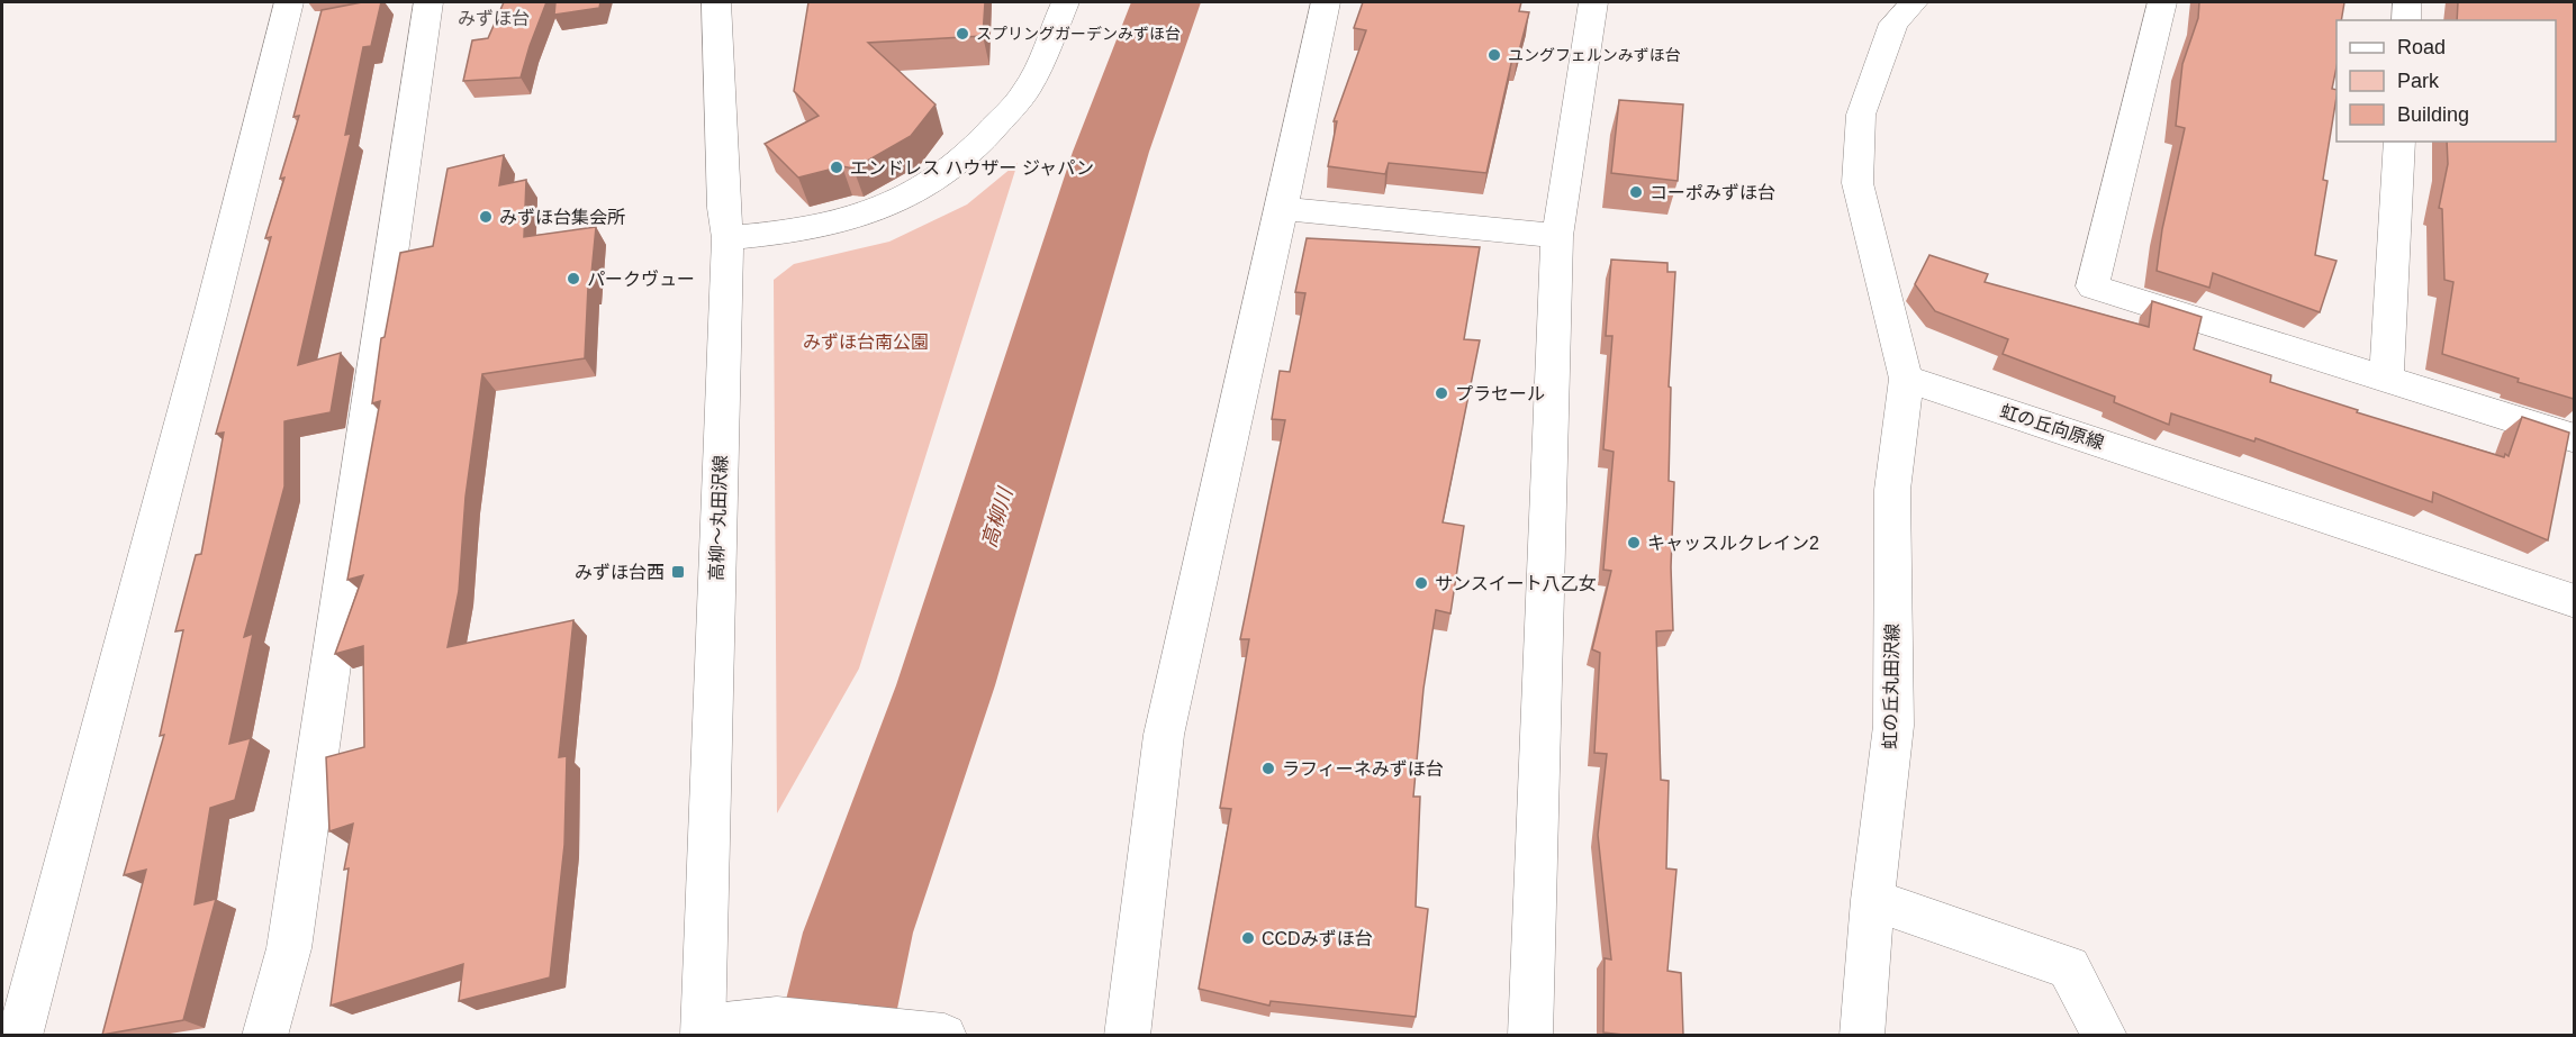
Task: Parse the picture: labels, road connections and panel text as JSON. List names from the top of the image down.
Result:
{
  "streets": {
    "street": ["虹の丘向原線", "高柳～丸田沢線", "虹の丘丸田沢線"]
  },
  "crossings": [
    ["虹の丘向原線", "虹の丘丸田沢線"]
  ],
  "districts": ["みずほ台"],
  "water": ["高柳川"],
  "parks": ["みずほ台南公園"],
  "places": {
    "other": [
      "スプリングガーデンみずほ台",
      "ユングフェルンみずほ台",
      "エンドレス ハウザー ジャパン",
      "コーポみずほ台",
      "みずほ台集会所",
      "パークヴュー",
      "プラセール",
      "キャッスルクレイン2",
      "サンスイート八乙女",
      "ラフィーネみずほ台",
      "CCDみずほ台"
    ],
    "transit": ["みずほ台西"]
  },
  "legend": ["Road", "Park", "Building"]
}
